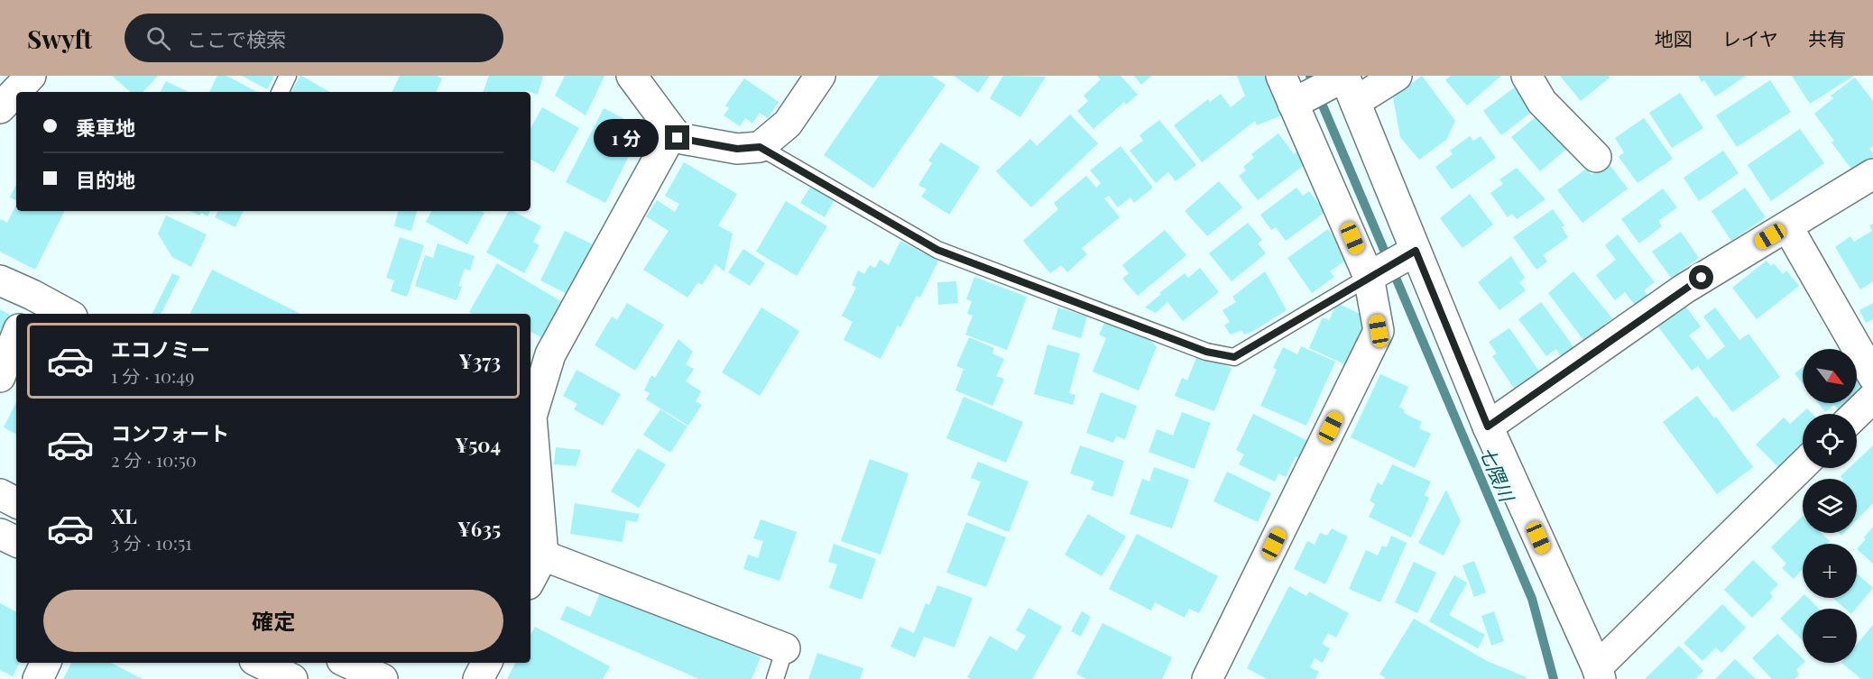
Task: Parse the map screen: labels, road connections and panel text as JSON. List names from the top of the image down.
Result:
{
  "water": ["七隈川"],
  "north": "bottom right",
  "page": {
    "header": "Swyft",
    "search": "ここで検索",
    "nav": ["地図", "レイヤ", "共有"],
    "banner": ["乗車地", "目的地"],
    "bubble": "1 分",
    "list": [
      {
        "name": "エコノミー",
        "note": "1 分 · 10:49",
        "value": "¥373"
      },
      {
        "name": "コンフォート",
        "note": "2 分 · 10:50",
        "value": "¥504"
      },
      {
        "name": "XL",
        "note": "3 分 · 10:51",
        "value": "¥635"
      }
    ],
    "map_buttons": ["+", "−"],
    "buttons": "確定"
  }
}
